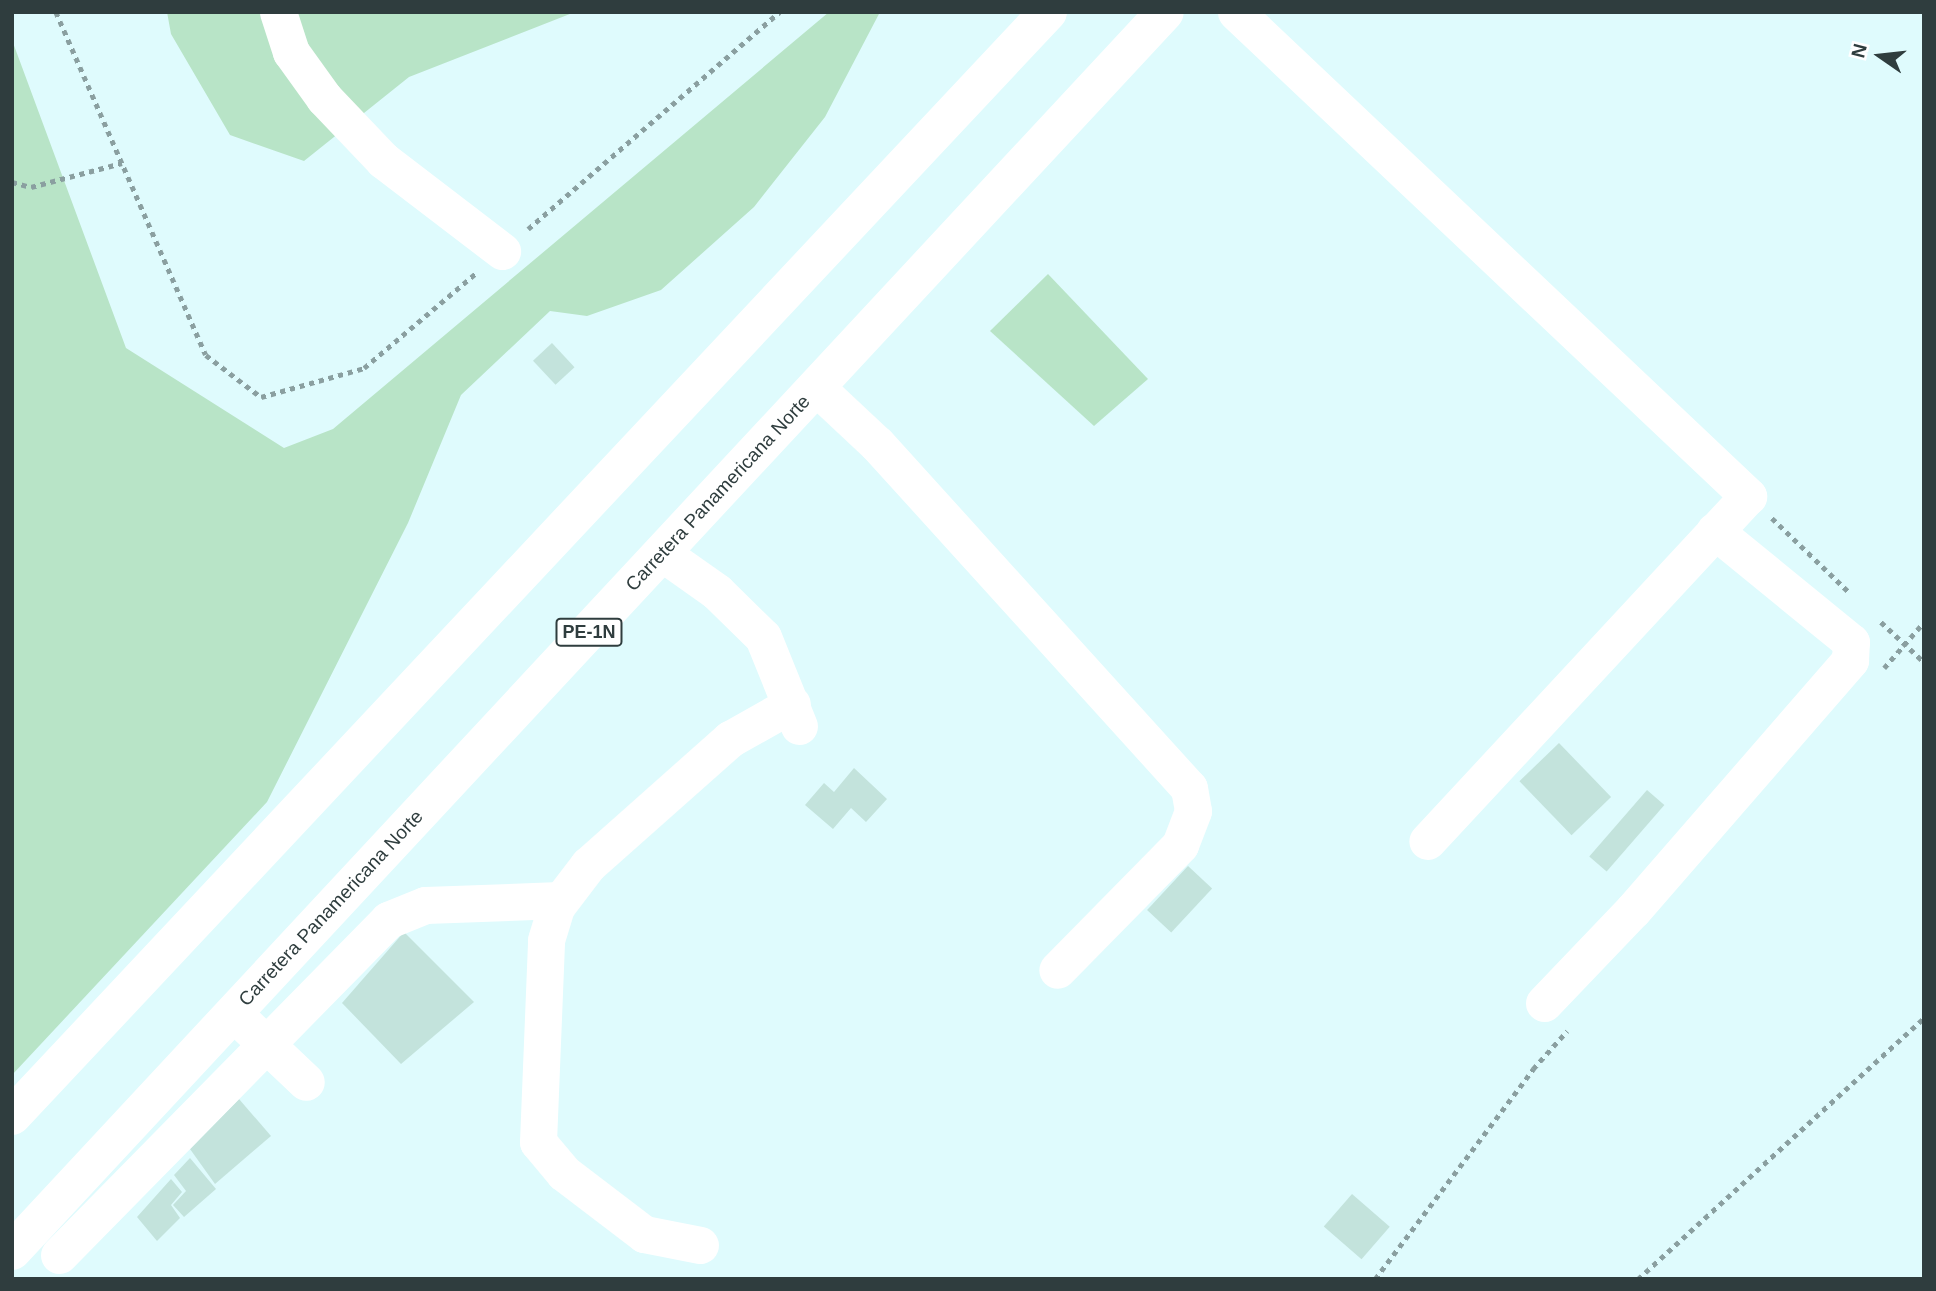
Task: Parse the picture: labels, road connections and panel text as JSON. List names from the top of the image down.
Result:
{
  "streets": {
    "highway": ["Carretera Panamericana Norte", "PE-1N"]
  },
  "north": "left"
}
